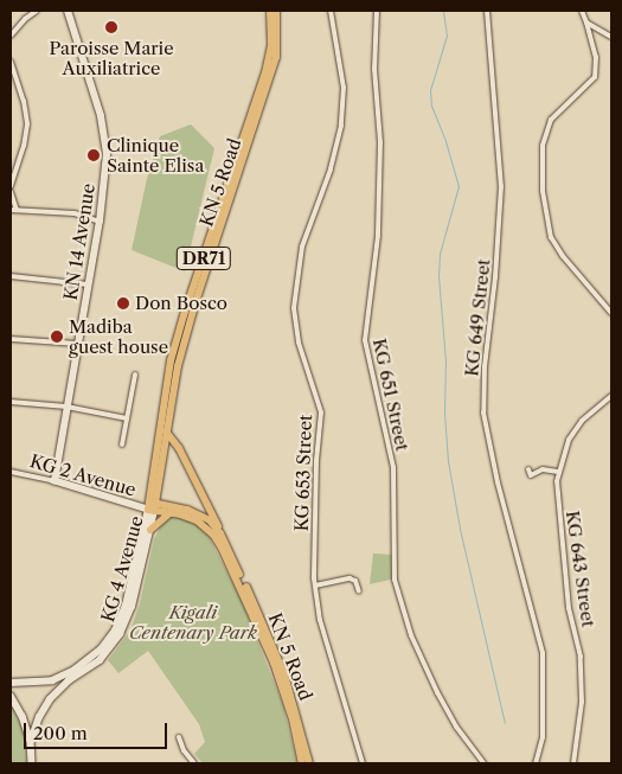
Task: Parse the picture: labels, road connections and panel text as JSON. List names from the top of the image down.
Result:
{
  "streets": {
    "main road": [
      "KN 5 Road",
      "KN 14 Avenue",
      "DR71",
      "KG 2 Avenue",
      "KG 4 Avenue"
    ],
    "street": [
      "KG 649 Street",
      "KG 651 Street",
      "KG 653 Street",
      "KG 643 Street"
    ]
  },
  "crossings": [
    ["KN 5 Road", "KG 2 Avenue"],
    ["KN 5 Road", "KG 4 Avenue"],
    ["KN 14 Avenue", "KG 2 Avenue"],
    ["KG 2 Avenue", "KG 4 Avenue"]
  ],
  "parks": ["Kigali Centenary Park"],
  "places": [
    "Paroisse Marie Auxiliatrice",
    "Clinique Sainte Elisa",
    "Don Bosco",
    "Madiba guest house"
  ],
  "scale_bar": "200 m"
}
